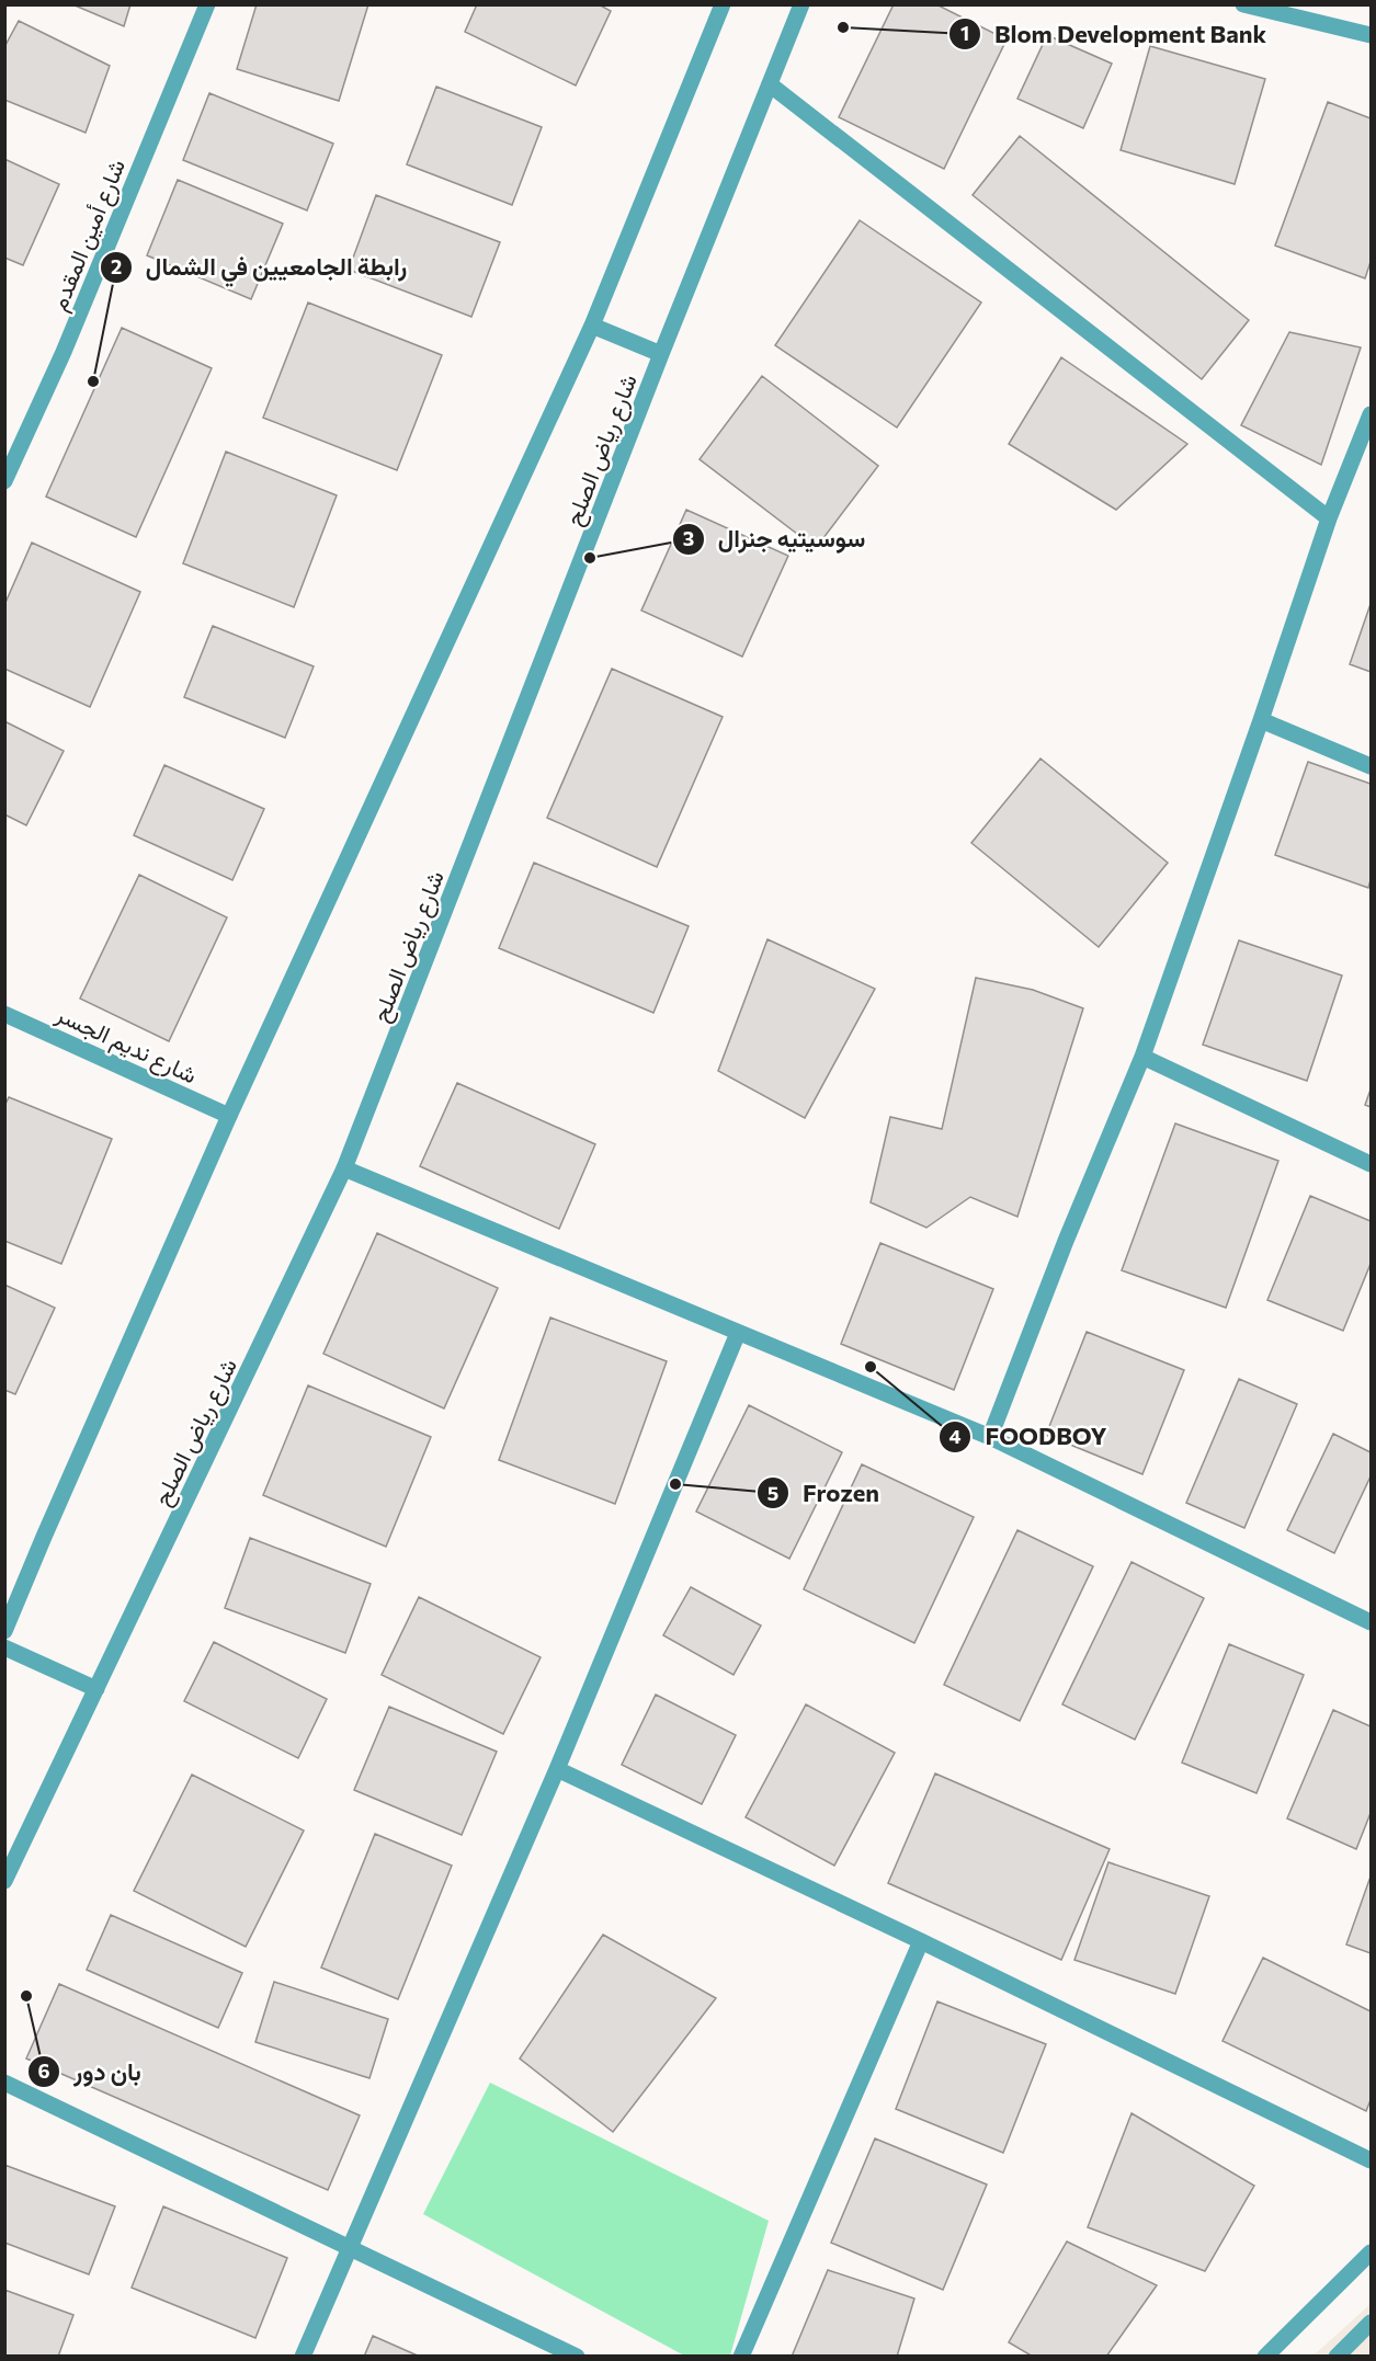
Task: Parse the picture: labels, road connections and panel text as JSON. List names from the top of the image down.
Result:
{
  "streets": {
    "street": ["شارع أمين المقدم", "شارع رياض الصلح", "شارع نديم الجسر"]
  },
  "places": [
    "Blom Development Bank",
    "رابطة الجامعيين في الشمال",
    "سوسيتيه جنرال",
    "FOODBOY",
    "Frozen",
    "بان دور"
  ]
}
